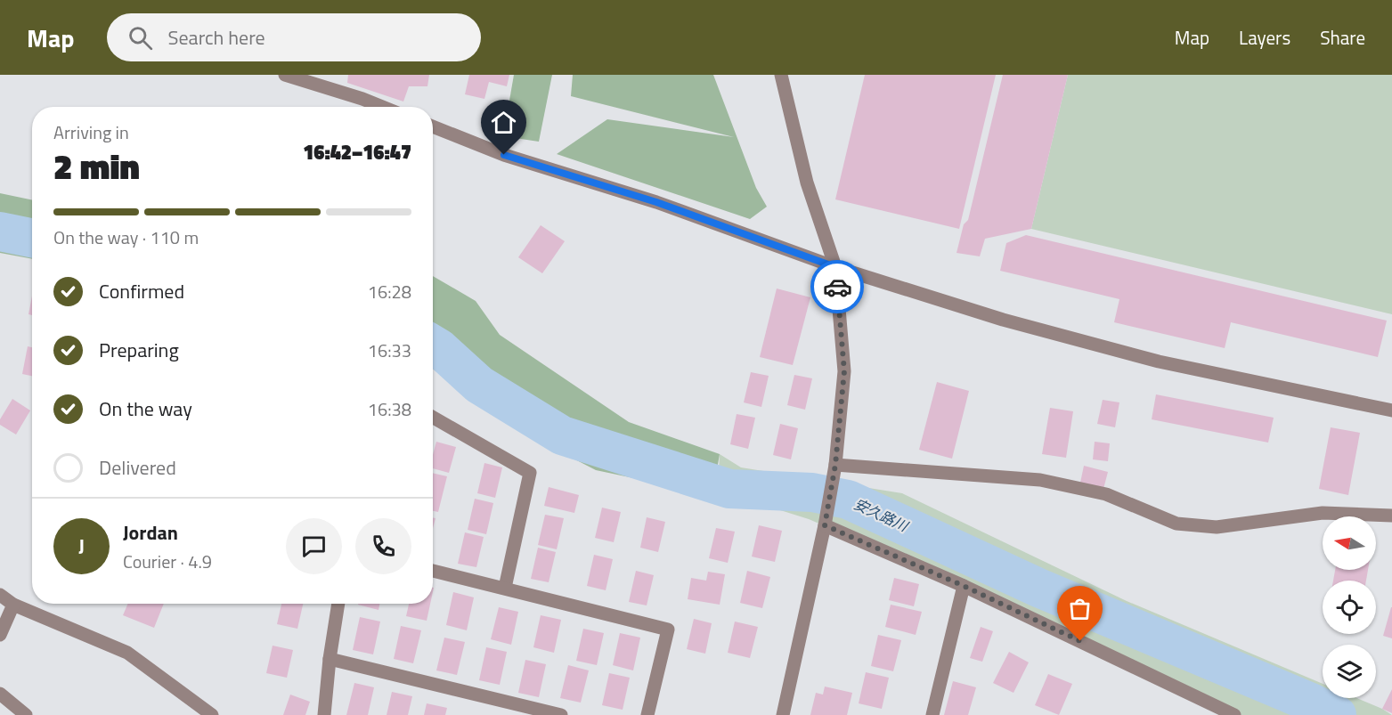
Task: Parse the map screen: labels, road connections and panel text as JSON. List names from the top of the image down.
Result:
{
  "water": ["安久路川"],
  "north": "left",
  "page": {
    "header": "Map",
    "search": "Search here",
    "nav": ["Map", "Layers", "Share"],
    "heading": ["2 min", "Arriving in", "16:42–16:47"],
    "panel": ["Jordan", "Courier · 4.9"],
    "bar": "On the way · 110 m",
    "list": [
      ["Confirmed", "16:28"],
      ["Preparing", "16:33"],
      ["On the way", "16:38"],
      "Delivered"
    ],
    "round": "J"
  }
}
